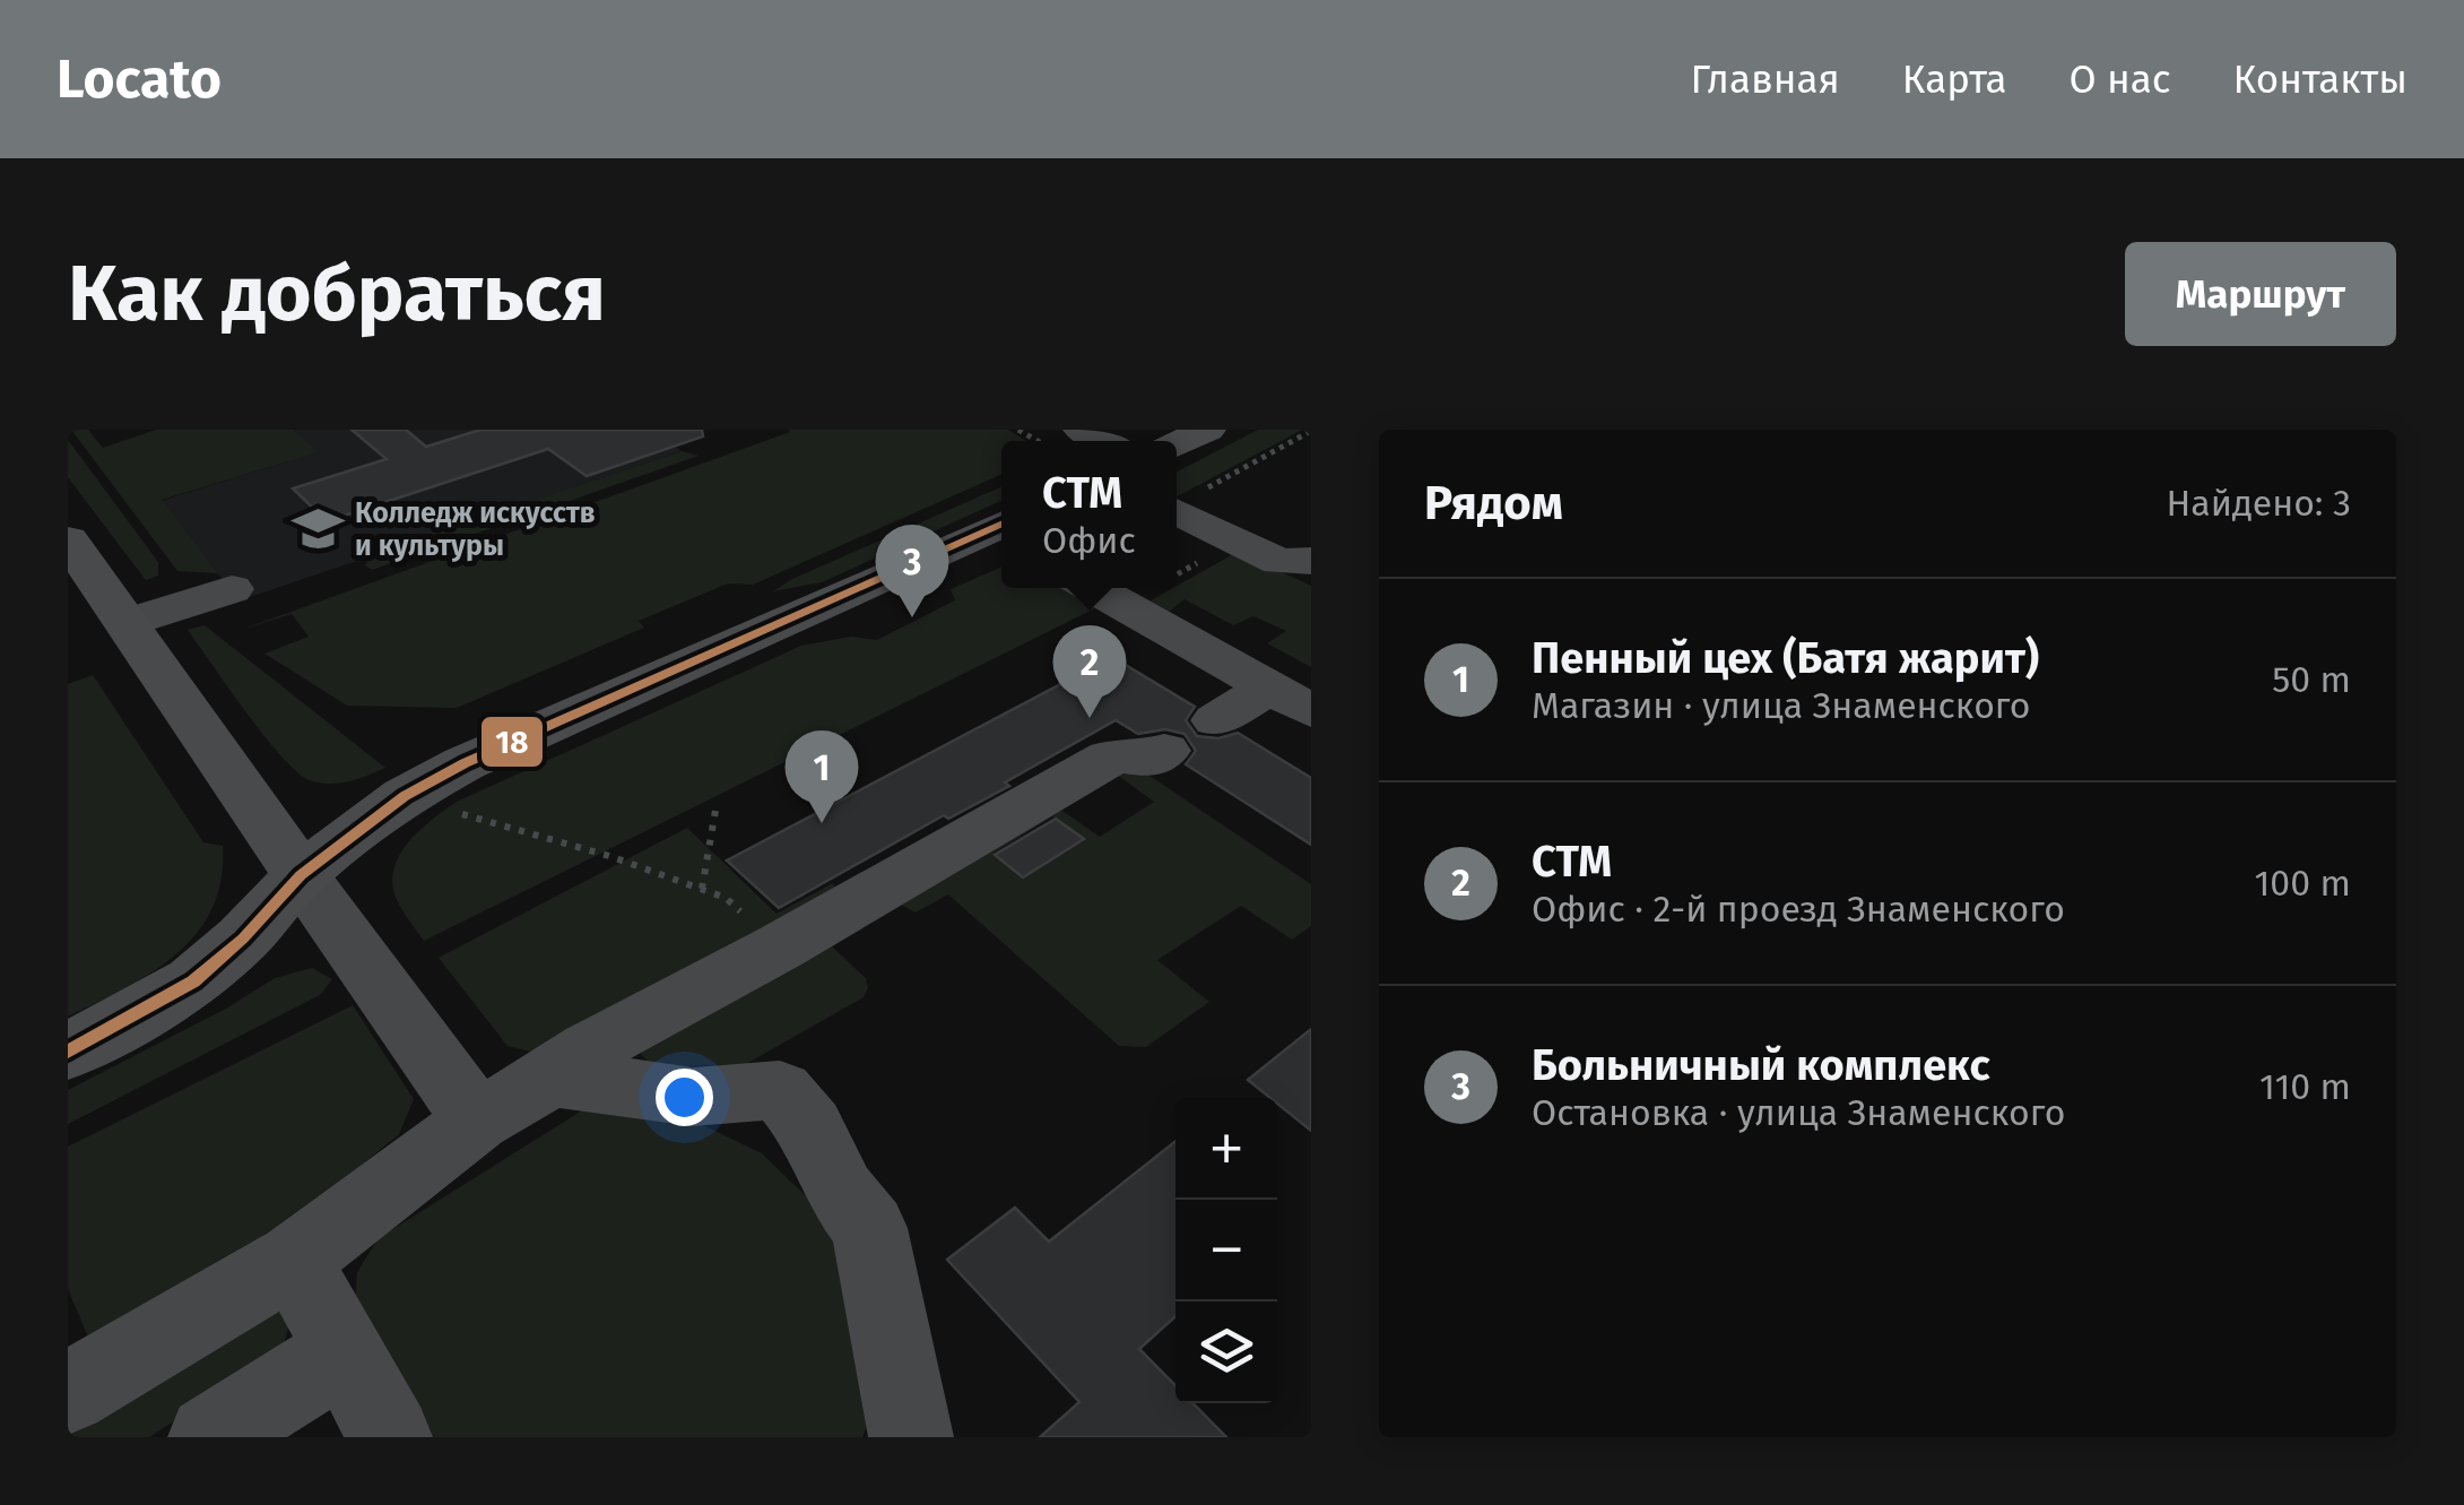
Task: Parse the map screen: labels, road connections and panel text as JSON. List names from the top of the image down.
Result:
{
  "places": {
    "school or university": ["Колледж искусств и культуры"]
  },
  "lines": ["transit line 18"],
  "page": {
    "header": "Locato",
    "nav": [
      "Главная",
      "Карта",
      "О нас",
      "Контакты"
    ],
    "buttons": "Маршрут",
    "title": "Как добраться",
    "heading": ["Рядом", "Найдено: 3"],
    "popup": ["СТМ", "Офис"],
    "pins": ["3", "2", "1"],
    "list": [
      {
        "mark": "1",
        "name": "Пенный цех (Батя жарит)",
        "note": "Магазин · улица Знаменского",
        "value": "50 m"
      },
      {
        "mark": "2",
        "name": "СТМ",
        "note": "Офис · 2-й проезд Знаменского",
        "value": "100 m"
      },
      {
        "mark": "3",
        "name": "Больничный комплекс",
        "note": "Остановка · улица Знаменского",
        "value": "110 m"
      }
    ],
    "map_buttons": ["+", "−"]
  }
}
